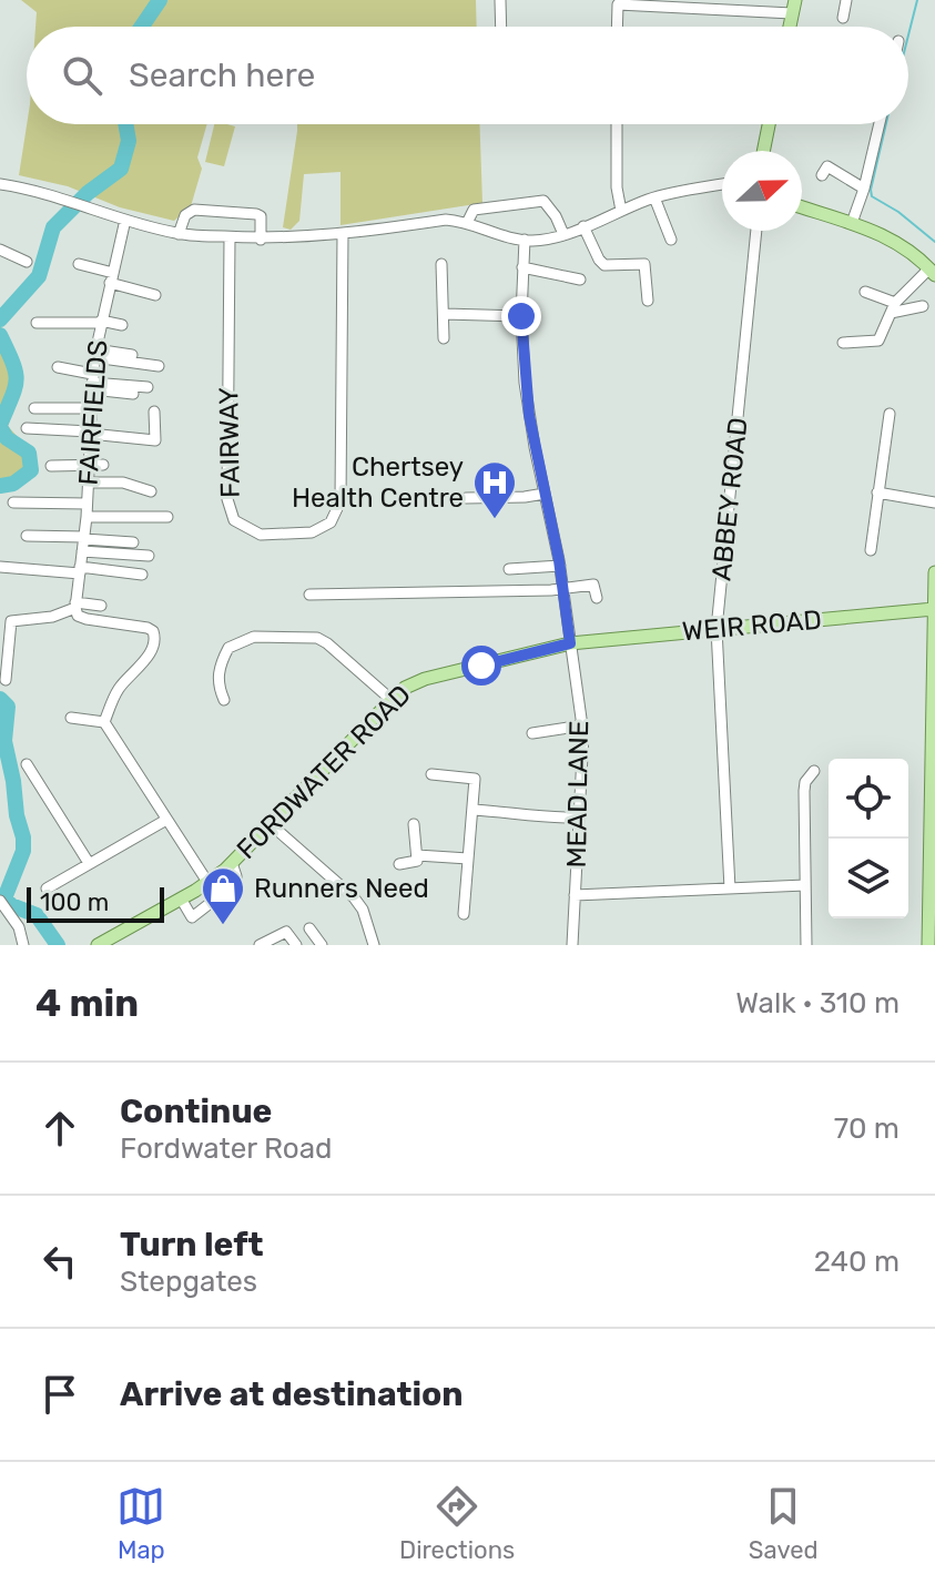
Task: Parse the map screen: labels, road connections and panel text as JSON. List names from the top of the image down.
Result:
{
  "streets": {
    "main road": ["WEIR ROAD", "FORDWATER ROAD"],
    "street": [
      "FAIRFIELDS",
      "FAIRWAY",
      "ABBEY ROAD",
      "MEAD LANE"
    ]
  },
  "crossings": [
    ["ABBEY ROAD", "WEIR ROAD"],
    ["WEIR ROAD", "FORDWATER ROAD"],
    ["WEIR ROAD", "MEAD LANE"],
    ["FORDWATER ROAD", "MEAD LANE"]
  ],
  "places": {
    "hospital": ["Chertsey Health Centre"],
    "shop": ["Runners Need"]
  },
  "scale_bar": "100 m",
  "north": "right",
  "page": {
    "search": "Search here",
    "scale": "100 m",
    "heading": ["4 min", "Walk · 310 m"],
    "list": [
      ["Continue", "Fordwater Road", "70 m"],
      ["Turn left", "Stepgates", "240 m"],
      "Arrive at destination"
    ],
    "nav": ["Map", "Directions", "Saved"]
  }
}
